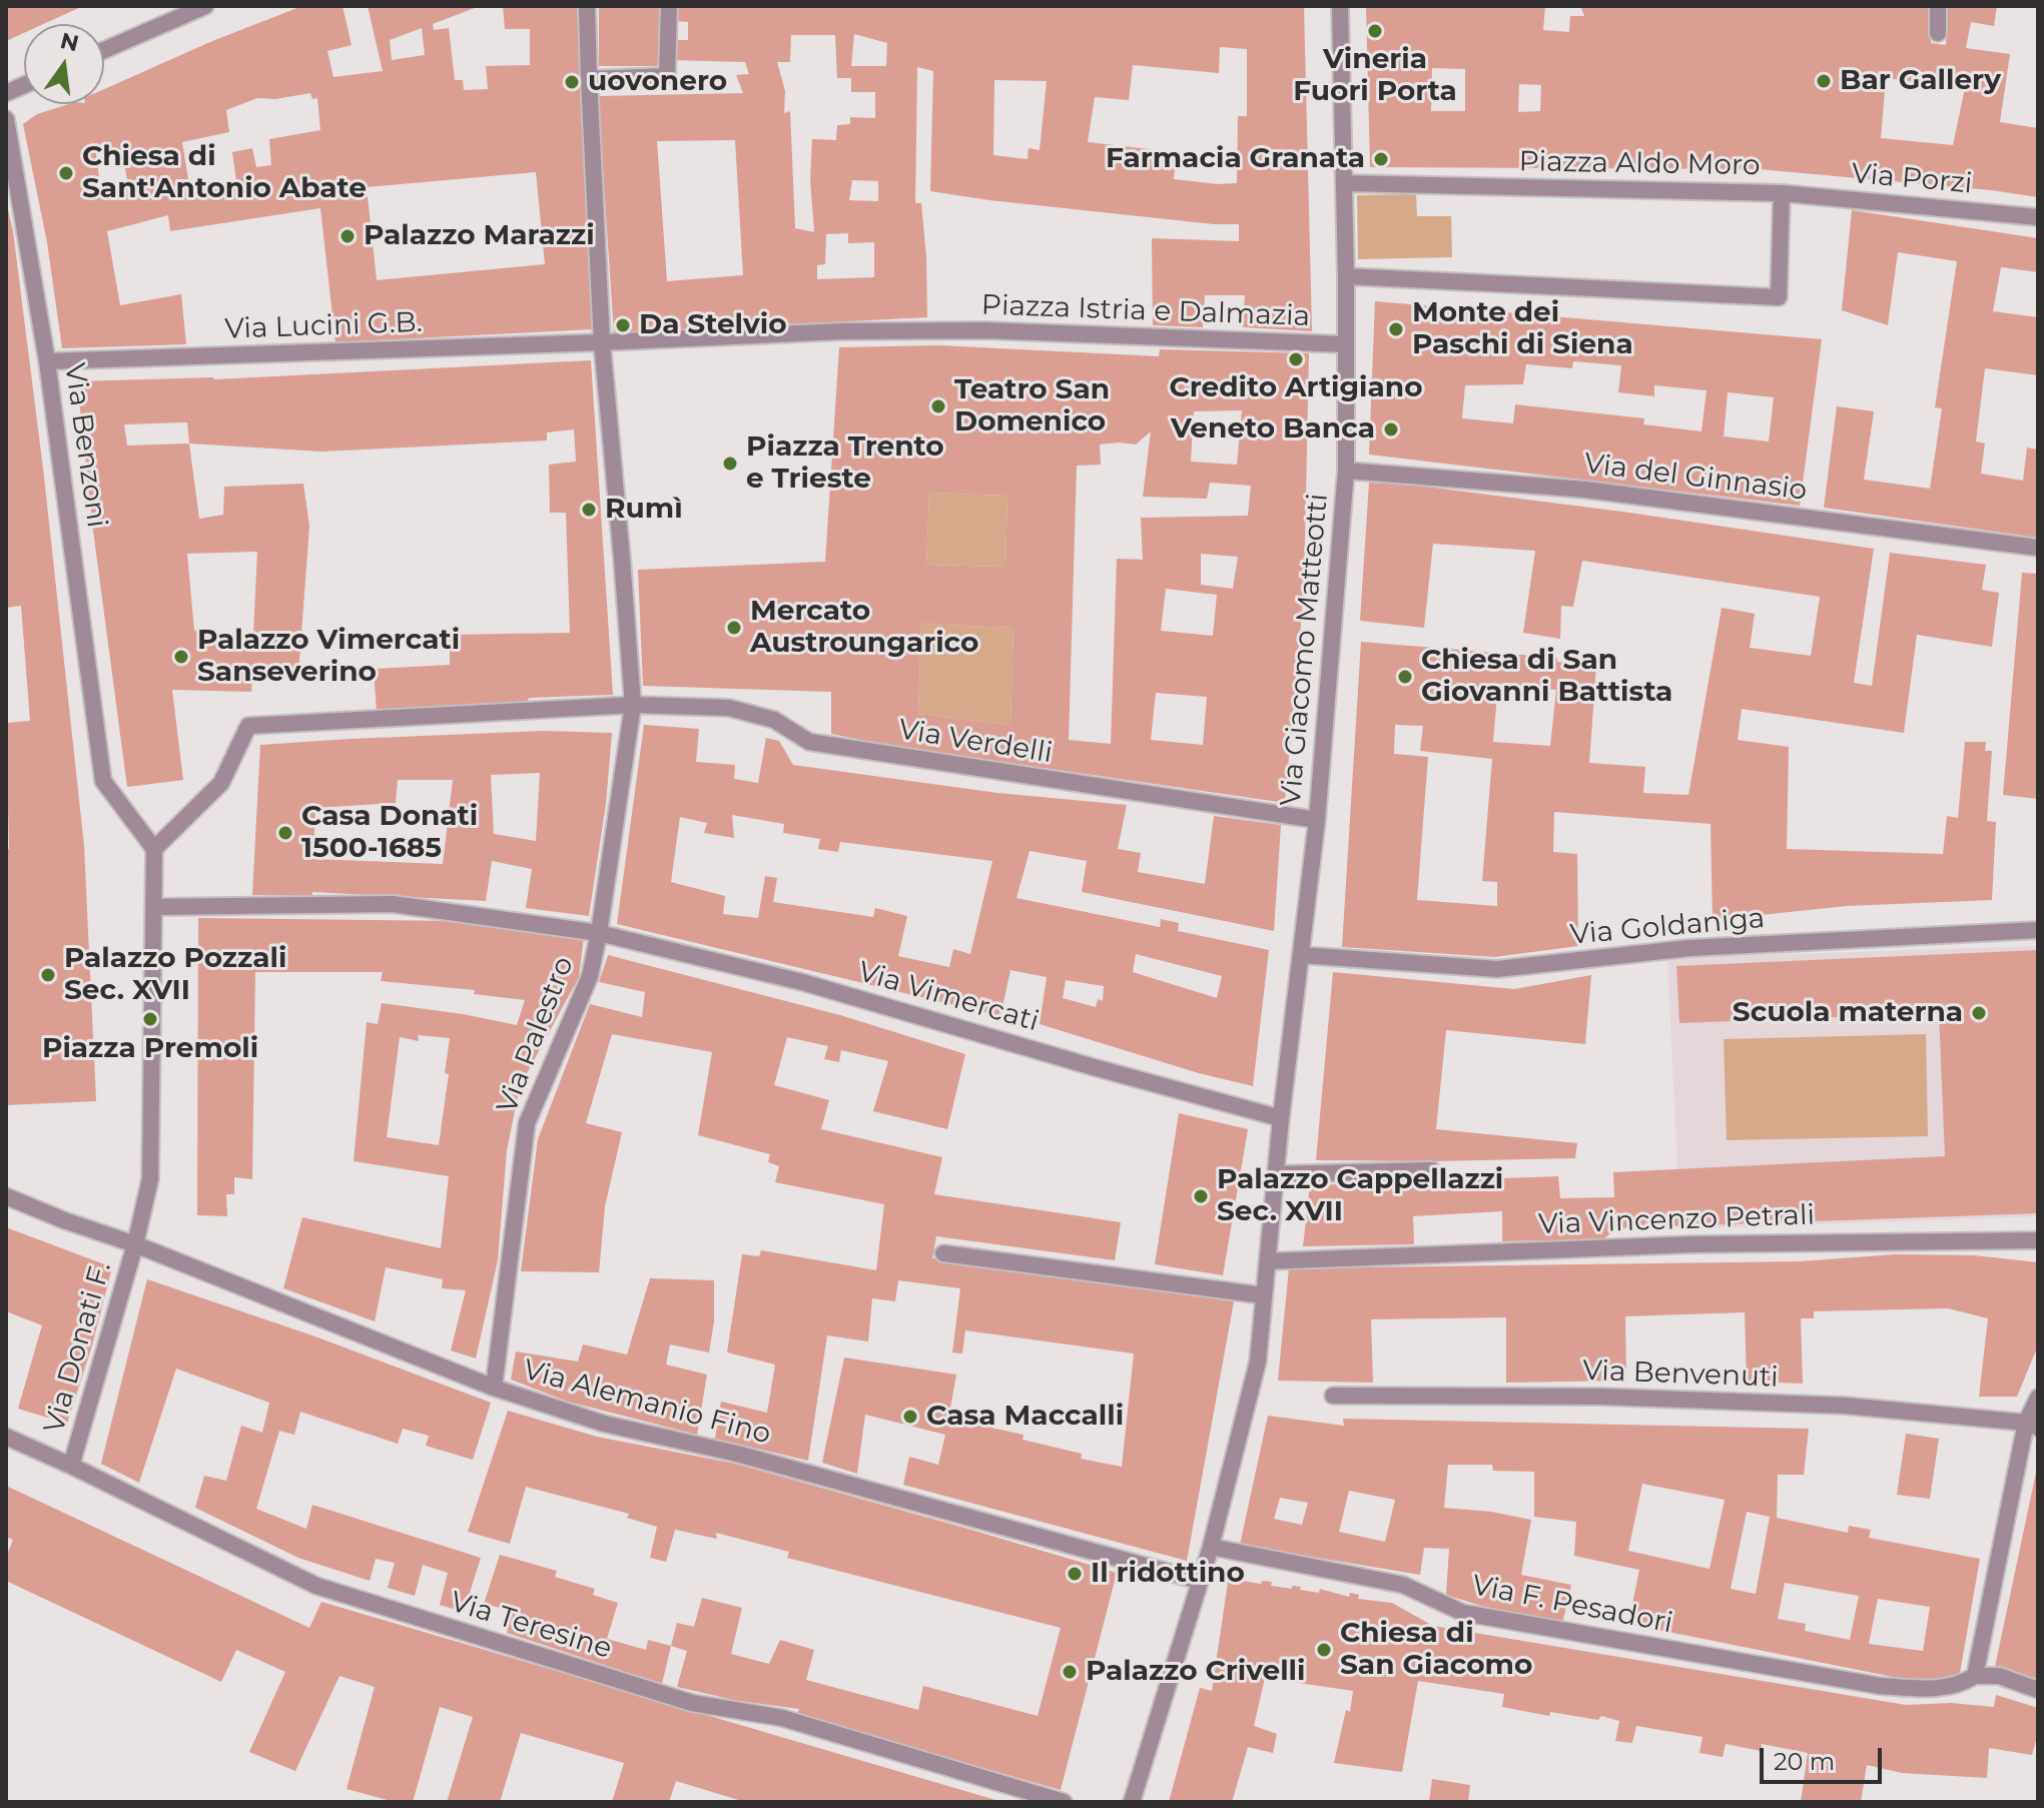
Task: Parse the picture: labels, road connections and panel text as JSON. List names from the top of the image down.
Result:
{
  "streets": {
    "street": [
      "Piazza Aldo Moro",
      "Via Porzi",
      "Piazza Istria e Dalmazia",
      "Via Lucini G.B.",
      "Via Benzoni",
      "Via del Ginnasio",
      "Via Giacomo Matteotti",
      "Via Verdelli",
      "Via Goldaniga",
      "Via Vimercati",
      "Via Palestro",
      "Via Vincenzo Petrali",
      "Via Donati F.",
      "Via Benvenuti",
      "Via Alemanio Fino",
      "Via F. Pesadori",
      "Via Teresine"
    ]
  },
  "crossings": [
    ["Piazza Aldo Moro", "Via Porzi"],
    ["Piazza Aldo Moro", "Via Giacomo Matteotti"],
    ["Piazza Istria e Dalmazia", "Via Lucini G.B."],
    ["Piazza Istria e Dalmazia", "Via Giacomo Matteotti"],
    ["Piazza Istria e Dalmazia", "Via Palestro"],
    ["Via Lucini G.B.", "Via Benzoni"],
    ["Via Lucini G.B.", "Via Palestro"],
    ["Via Benzoni", "Via Verdelli"],
    ["Via del Ginnasio", "Via Giacomo Matteotti"],
    ["Via Giacomo Matteotti", "Via Verdelli"],
    ["Via Giacomo Matteotti", "Via Goldaniga"],
    ["Via Giacomo Matteotti", "Via Vimercati"],
    ["Via Giacomo Matteotti", "Via Vincenzo Petrali"],
    ["Via Giacomo Matteotti", "Via Alemanio Fino"],
    ["Via Giacomo Matteotti", "Via F. Pesadori"],
    ["Via Verdelli", "Via Palestro"],
    ["Via Vimercati", "Via Palestro"],
    ["Via Palestro", "Via Alemanio Fino"],
    ["Via Donati F.", "Via Alemanio Fino"],
    ["Via Donati F.", "Via Teresine"]
  ],
  "places": [
    "Vineria Fuori Porta",
    "Bar Gallery",
    "uovonero",
    "Farmacia Granata",
    "Chiesa di Sant'Antonio Abate",
    "Palazzo Marazzi",
    "Da Stelvio",
    "Monte dei Paschi di Siena",
    "Credito Artigiano",
    "Teatro San Domenico",
    "Veneto Banca",
    "Piazza Trento e Trieste",
    "Rumì",
    "Mercato Austroungarico",
    "Palazzo Vimercati Sanseverino",
    "Chiesa di San Giovanni Battista",
    "Casa Donati 1500-1685",
    "Palazzo Pozzali Sec. XVII",
    "Scuola materna",
    "Piazza Premoli",
    "Palazzo Cappellazzi Sec. XVII",
    "Casa Maccalli",
    "Il ridottino",
    "Chiesa di San Giacomo",
    "Palazzo Crivelli"
  ],
  "scale_bar": "20 m",
  "north": "top"
}
